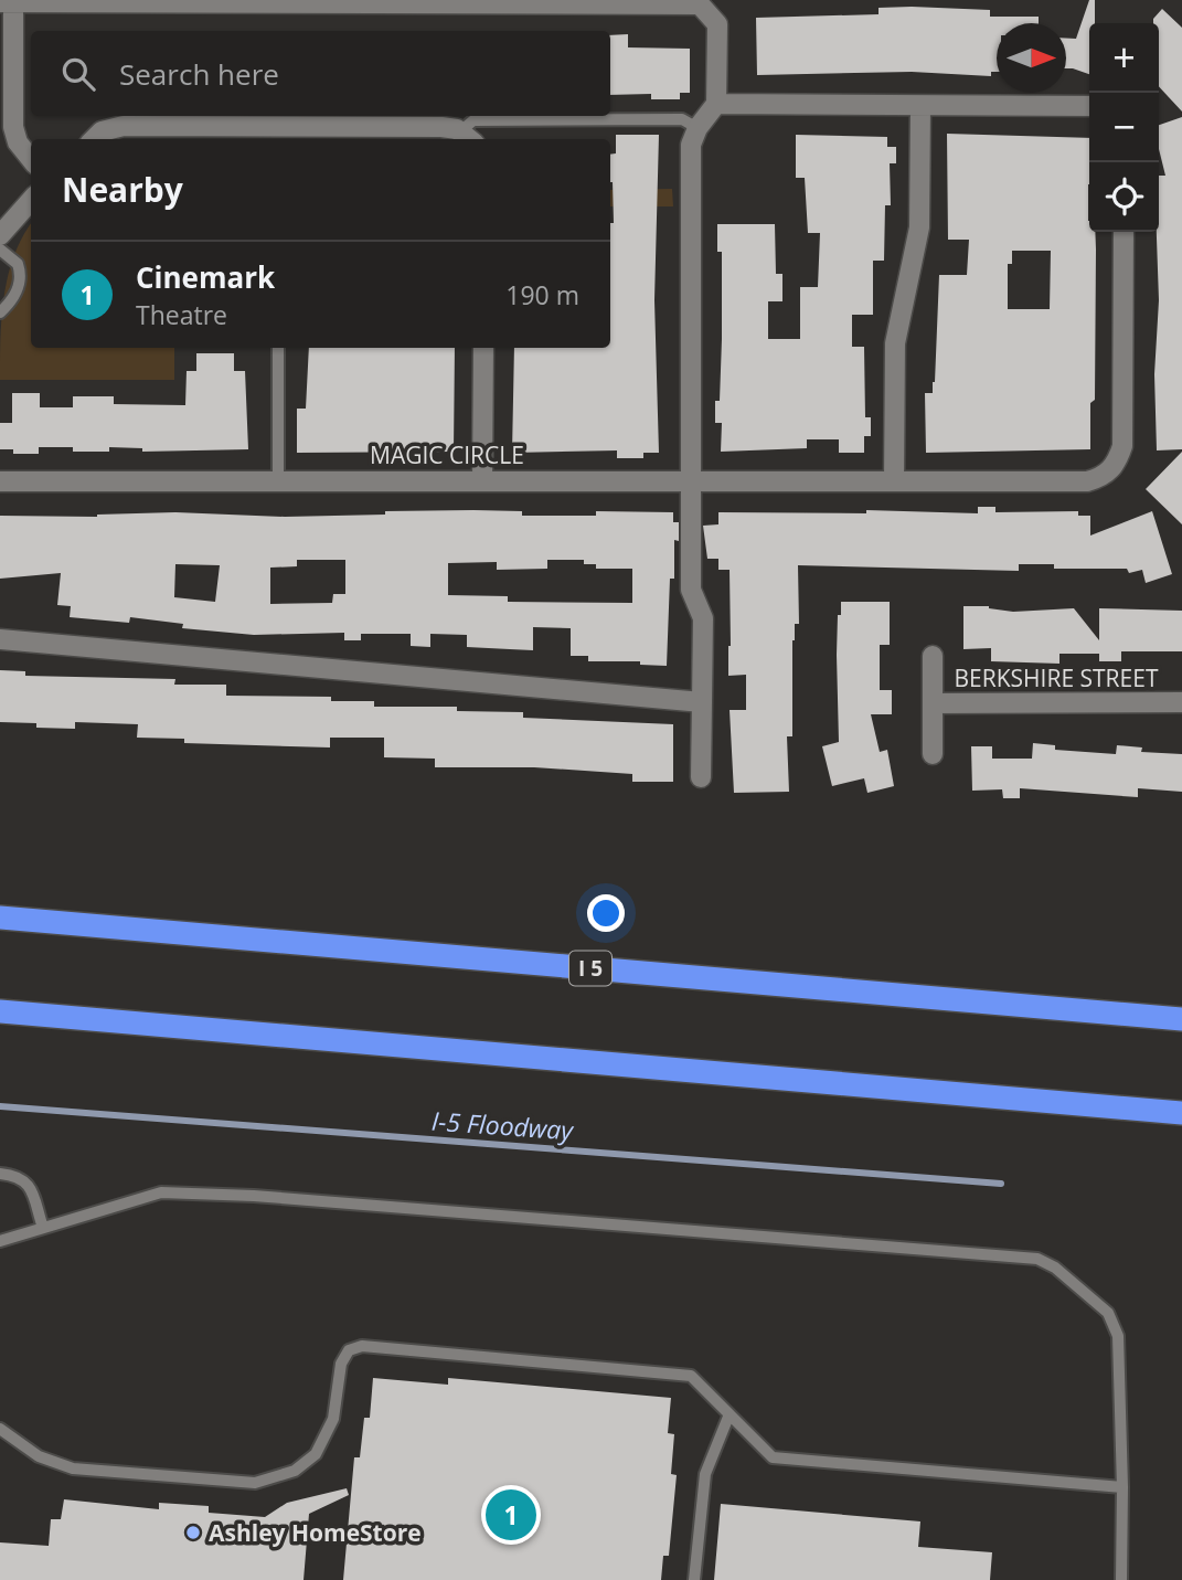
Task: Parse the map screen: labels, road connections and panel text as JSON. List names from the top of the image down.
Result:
{
  "streets": {
    "highway": ["I 5"],
    "street": ["MAGIC CIRCLE", "BERKSHIRE STREET"]
  },
  "water": ["I-5 Floodway"],
  "places": ["Ashley HomeStore"],
  "north": "right",
  "page": {
    "map_buttons": ["+", "−"],
    "search": "Search here",
    "heading": "Nearby",
    "list": [
      {
        "mark": "1",
        "name": "Cinemark",
        "note": "Theatre",
        "value": "190 m"
      }
    ],
    "pins": "1"
  }
}
